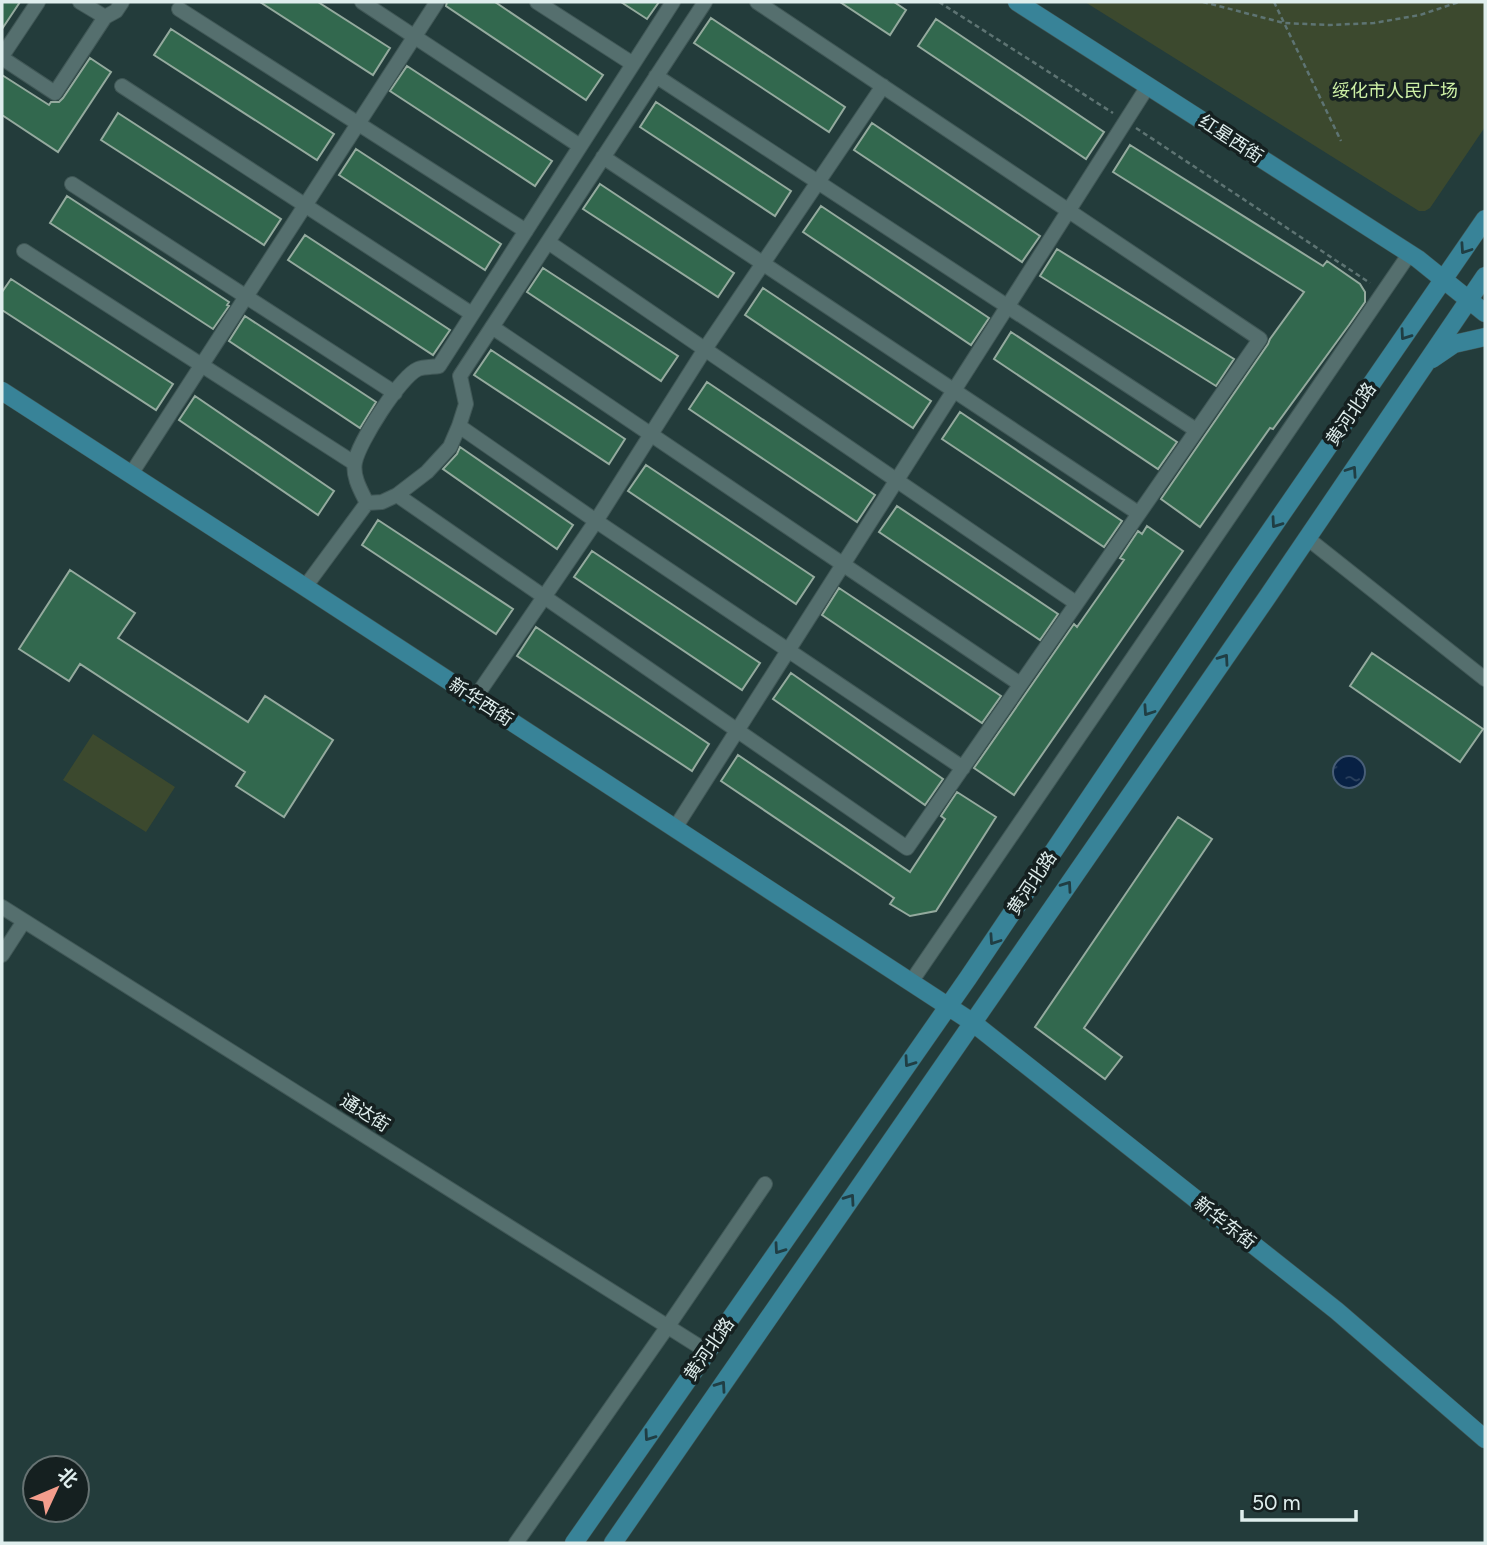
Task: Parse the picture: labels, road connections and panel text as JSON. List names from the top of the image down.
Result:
{
  "streets": {
    "main road": [
      "红星西街",
      "黄河北路",
      "新华西街",
      "新华东街"
    ],
    "street": ["通达街"]
  },
  "crossings": [
    ["红星西街", "黄河北路"],
    ["黄河北路", "新华西街"],
    ["黄河北路", "通达街"],
    ["黄河北路", "新华东街"],
    ["新华西街", "新华东街"]
  ],
  "parks": ["绥化市人民广场"],
  "scale_bar": "50 m",
  "north": "top right"
}
